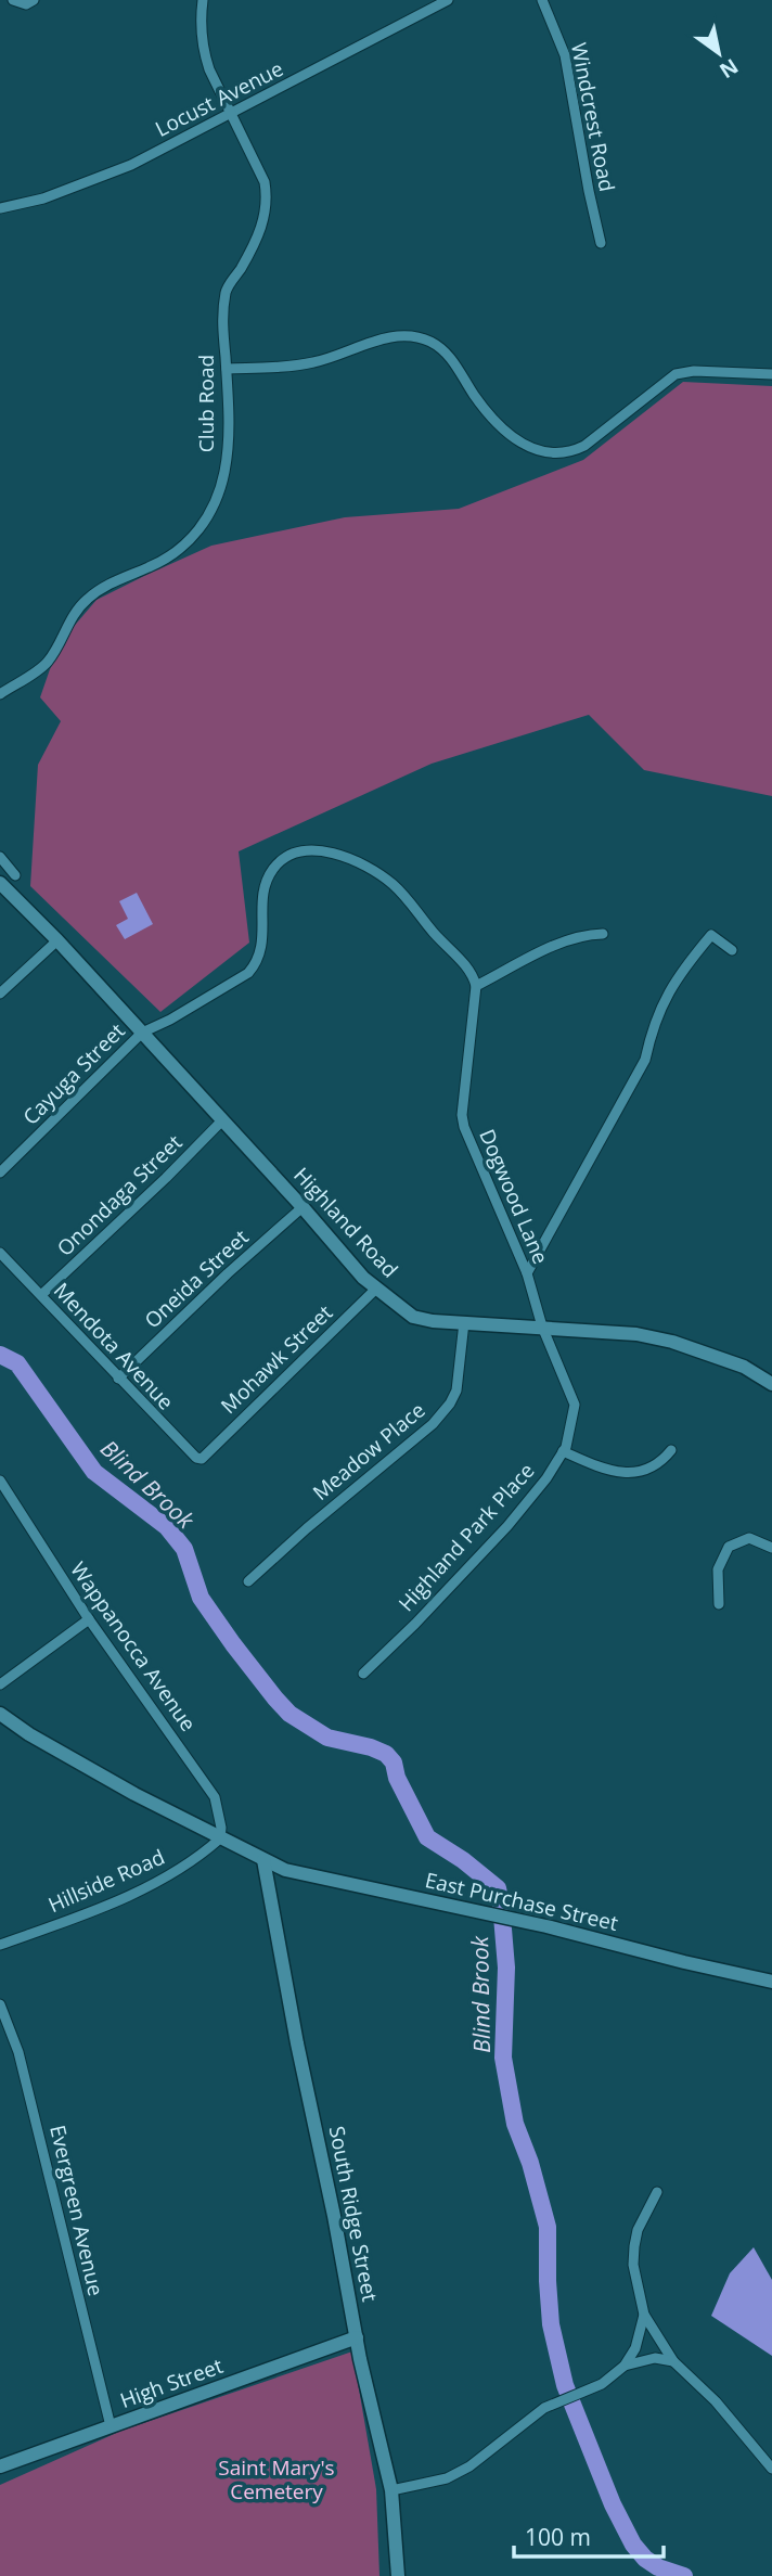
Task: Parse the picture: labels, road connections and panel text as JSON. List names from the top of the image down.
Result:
{
  "streets": {
    "street": [
      "Locust Avenue",
      "Windcrest Road",
      "Club Road",
      "Cayuga Street",
      "Onondaga Street",
      "Dogwood Lane",
      "Highland Road",
      "Oneida Street",
      "Mendota Avenue",
      "Mohawk Street",
      "Meadow Place",
      "Highland Park Place",
      "Wappanocca Avenue",
      "Hillside Road",
      "East Purchase Street",
      "Evergreen Avenue",
      "South Ridge Street",
      "High Street"
    ]
  },
  "crossings": [
    ["Locust Avenue", "Club Road"],
    ["Cayuga Street", "Highland Road"],
    ["Onondaga Street", "Highland Road"],
    ["Onondaga Street", "Mendota Avenue"],
    ["Dogwood Lane", "Highland Road"],
    ["Dogwood Lane", "Highland Park Place"],
    ["Highland Road", "Oneida Street"],
    ["Highland Road", "Mohawk Street"],
    ["Highland Road", "Meadow Place"],
    ["Highland Road", "Highland Park Place"],
    ["Oneida Street", "Mendota Avenue"],
    ["Mendota Avenue", "Mohawk Street"],
    ["Wappanocca Avenue", "Hillside Road"],
    ["Wappanocca Avenue", "East Purchase Street"],
    ["Hillside Road", "East Purchase Street"],
    ["East Purchase Street", "South Ridge Street"],
    ["Evergreen Avenue", "High Street"],
    ["South Ridge Street", "High Street"]
  ],
  "water": ["Blind Brook"],
  "parks": ["Saint Mary's Cemetery"],
  "scale_bar": "100 m",
  "north": "bottom right"
}
